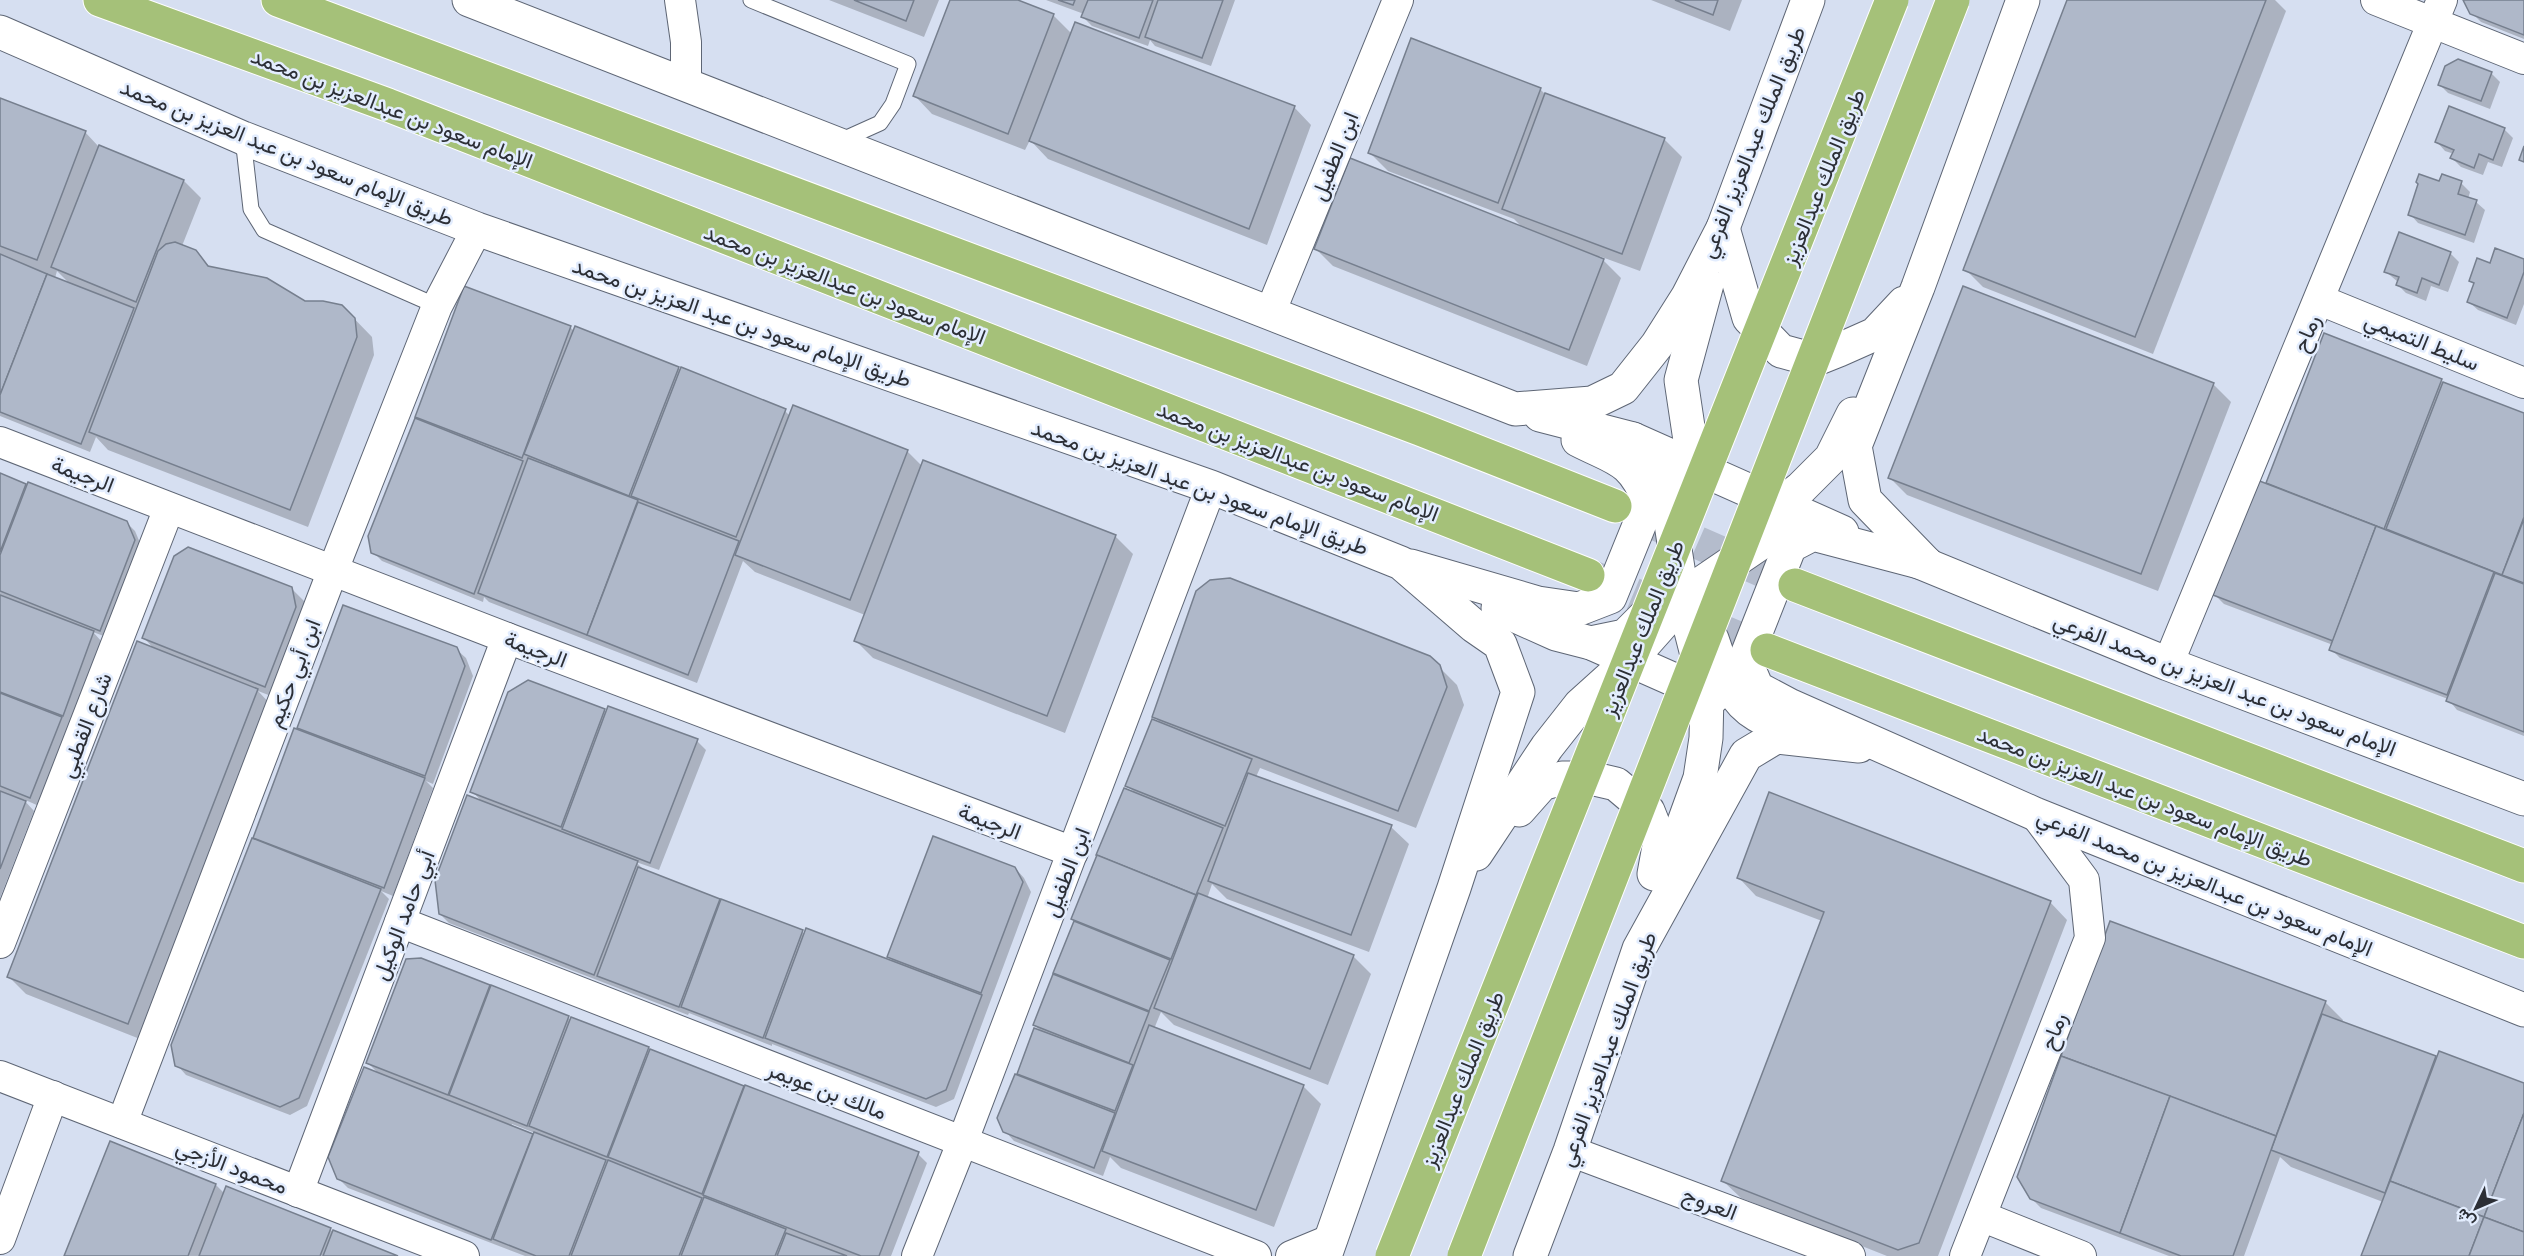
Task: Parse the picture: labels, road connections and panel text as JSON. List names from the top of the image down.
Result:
{
  "streets": {
    "main road": ["الإمام سعود بن عبدالعزيز بن محمد", "طريق الإمام سعود بن عبد العزيز بن محمد", "طريق الملك عبدالعزيز"],
    "street": [
      "طريق الملك عبدالعزيز الفرعي",
      "ابن الطفيل",
      "رماح",
      "سليط التميمي",
      "الرجيمة",
      "ابن أبي حكيم",
      "الإمام سعود بن عبد العزيز بن محمد الفرعي",
      "شارع القطبي",
      "الإمام سعود بن عبدالعزيز بن محمد الفرعي",
      "أبي حامد الوكيل",
      "مالك بن عويمر",
      "محمود الأزجي",
      "العروج"
    ]
  },
  "crossings": [
    ["طريق الملك عبدالعزيز الفرعي", "الإمام سعود بن عبدالعزيز بن محمد الفرعي"],
    ["طريق الملك عبدالعزيز الفرعي", "العروج"],
    ["طريق الإمام سعود بن عبد العزيز بن محمد", "ابن الطفيل"],
    ["طريق الإمام سعود بن عبد العزيز بن محمد", "ابن أبي حكيم"],
    ["ابن الطفيل", "الرجيمة"],
    ["ابن الطفيل", "مالك بن عويمر"],
    ["رماح", "سليط التميمي"],
    ["رماح", "الإمام سعود بن عبد العزيز بن محمد الفرعي"],
    ["رماح", "الإمام سعود بن عبدالعزيز بن محمد الفرعي"],
    ["الرجيمة", "ابن أبي حكيم"],
    ["الرجيمة", "شارع القطبي"],
    ["الرجيمة", "أبي حامد الوكيل"],
    ["ابن أبي حكيم", "محمود الأزجي"],
    ["أبي حامد الوكيل", "مالك بن عويمر"],
    ["أبي حامد الوكيل", "محمود الأزجي"]
  ],
  "north": "bottom left"
}
